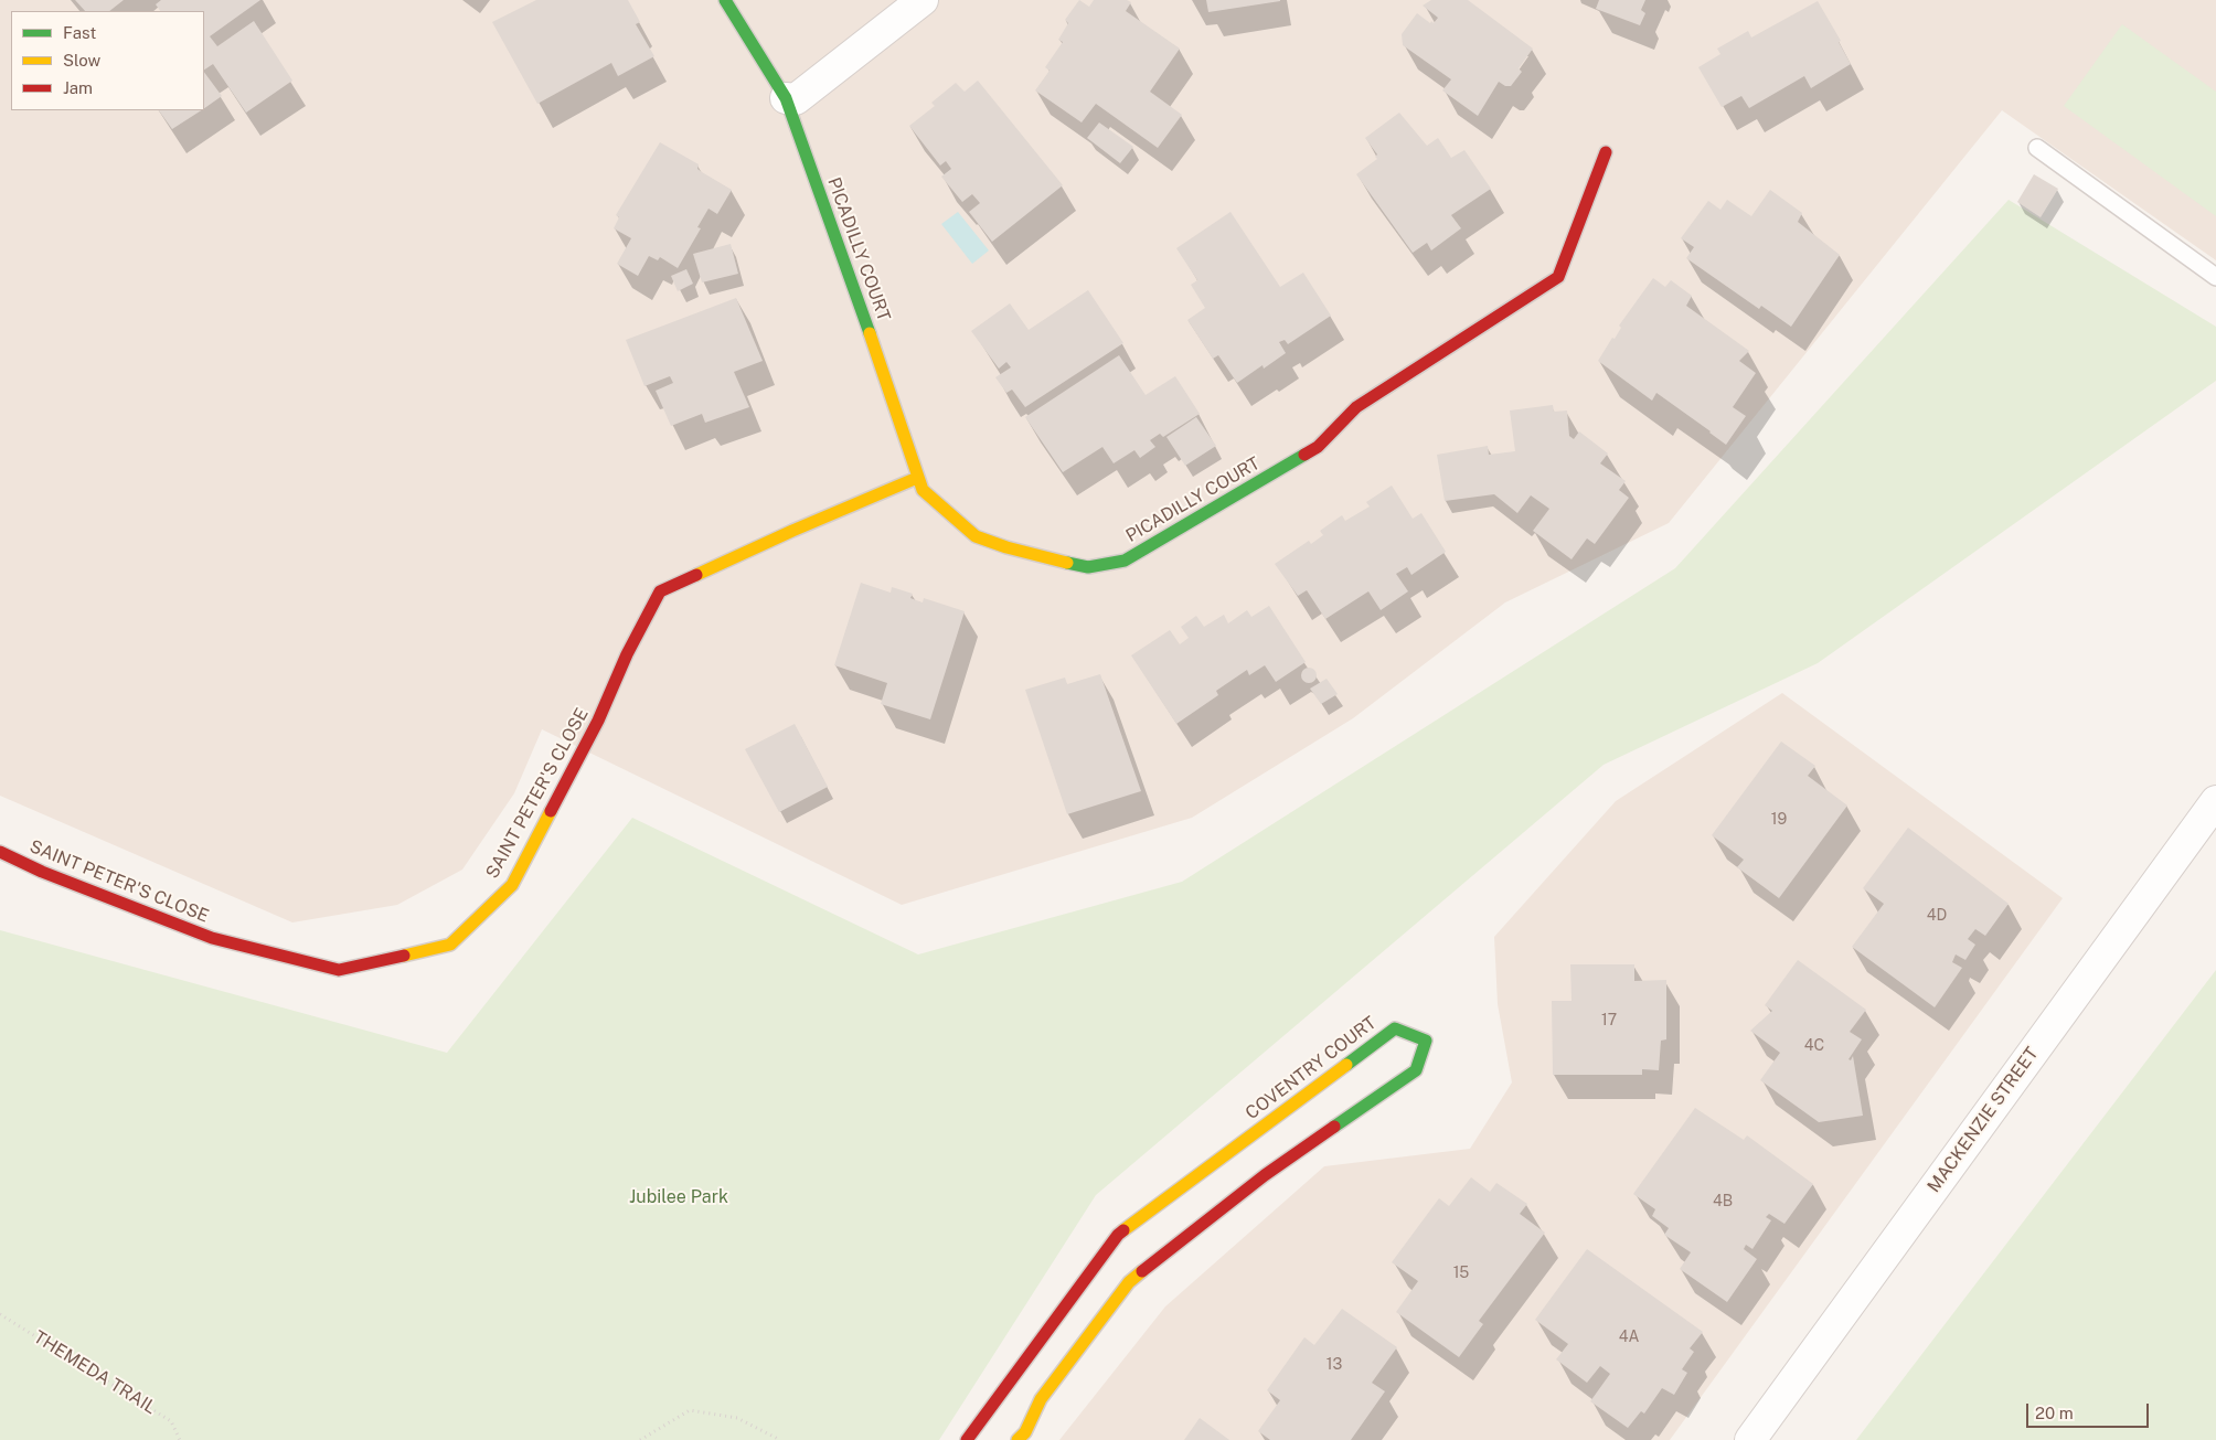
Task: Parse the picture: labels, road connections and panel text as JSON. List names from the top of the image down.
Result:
{
  "streets": {
    "street": [
      "PICADILLY COURT",
      "SAINT PETER'S CLOSE",
      "COVENTRY COURT",
      "MACKENZIE STREET"
    ],
    "path": ["THEMEDA TRAIL"]
  },
  "crossings": [
    ["PICADILLY COURT", "SAINT PETER'S CLOSE"]
  ],
  "parks": ["Jubilee Park"],
  "house_numbers": [
    "19",
    "4D",
    "17",
    "4C",
    "4B",
    "15",
    "4A",
    "13"
  ],
  "legend": ["Fast", "Slow", "Jam"],
  "scale_bar": "20 m"
}
